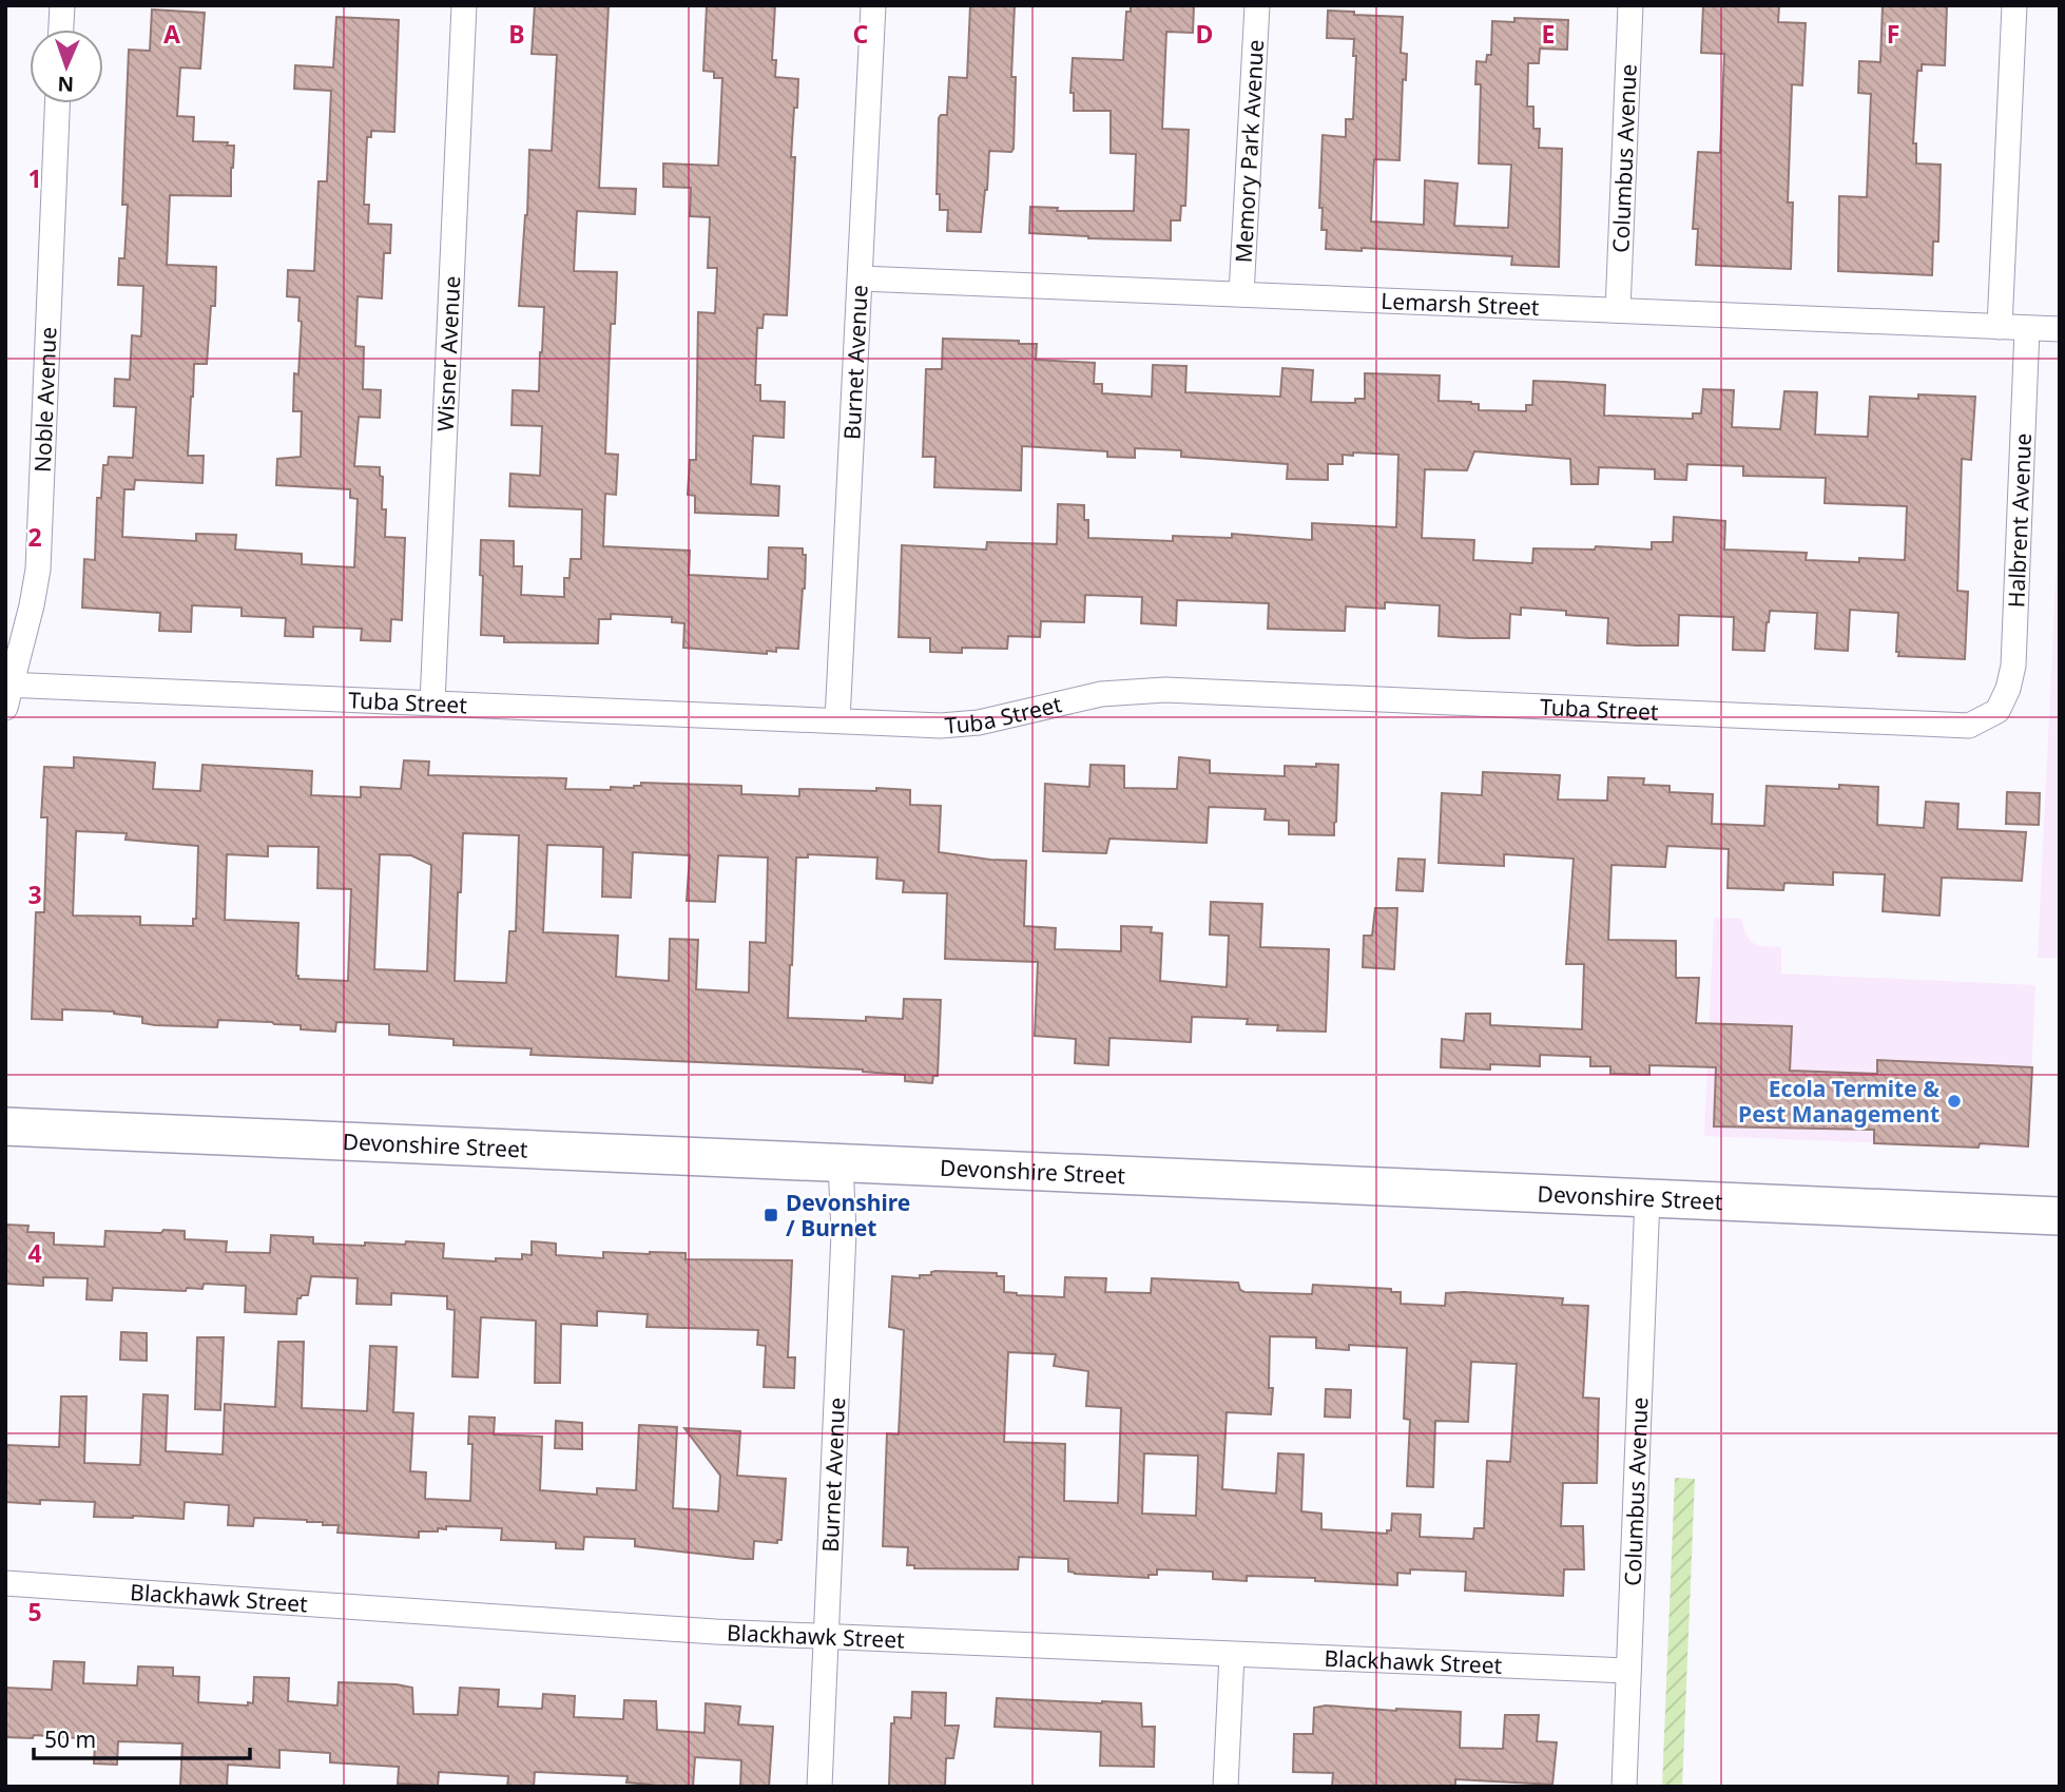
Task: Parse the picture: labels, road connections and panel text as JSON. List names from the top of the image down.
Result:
{
  "streets": {
    "main road": ["Devonshire Street"],
    "street": [
      "Memory Park Avenue",
      "Columbus Avenue",
      "Lemarsh Street",
      "Wisner Avenue",
      "Burnet Avenue",
      "Noble Avenue",
      "Halbrent Avenue",
      "Tuba Street",
      "Blackhawk Street"
    ]
  },
  "crossings": [
    ["Memory Park Avenue", "Lemarsh Street"],
    ["Columbus Avenue", "Lemarsh Street"],
    ["Columbus Avenue", "Devonshire Street"],
    ["Columbus Avenue", "Blackhawk Street"],
    ["Lemarsh Street", "Burnet Avenue"],
    ["Lemarsh Street", "Halbrent Avenue"],
    ["Wisner Avenue", "Tuba Street"],
    ["Burnet Avenue", "Tuba Street"],
    ["Burnet Avenue", "Devonshire Street"],
    ["Burnet Avenue", "Blackhawk Street"],
    ["Noble Avenue", "Tuba Street"],
    ["Halbrent Avenue", "Tuba Street"]
  ],
  "places": {
    "other": ["Ecola Termite & Pest Management"],
    "transit": ["Devonshire / Burnet"]
  },
  "scale_bar": "50 m",
  "north": "bottom",
  "grid": {
    "columns": [
      "A",
      "B",
      "C",
      "D",
      "E",
      "F"
    ],
    "rows": [
      "1",
      "2",
      "3",
      "4",
      "5"
    ]
  }
}
